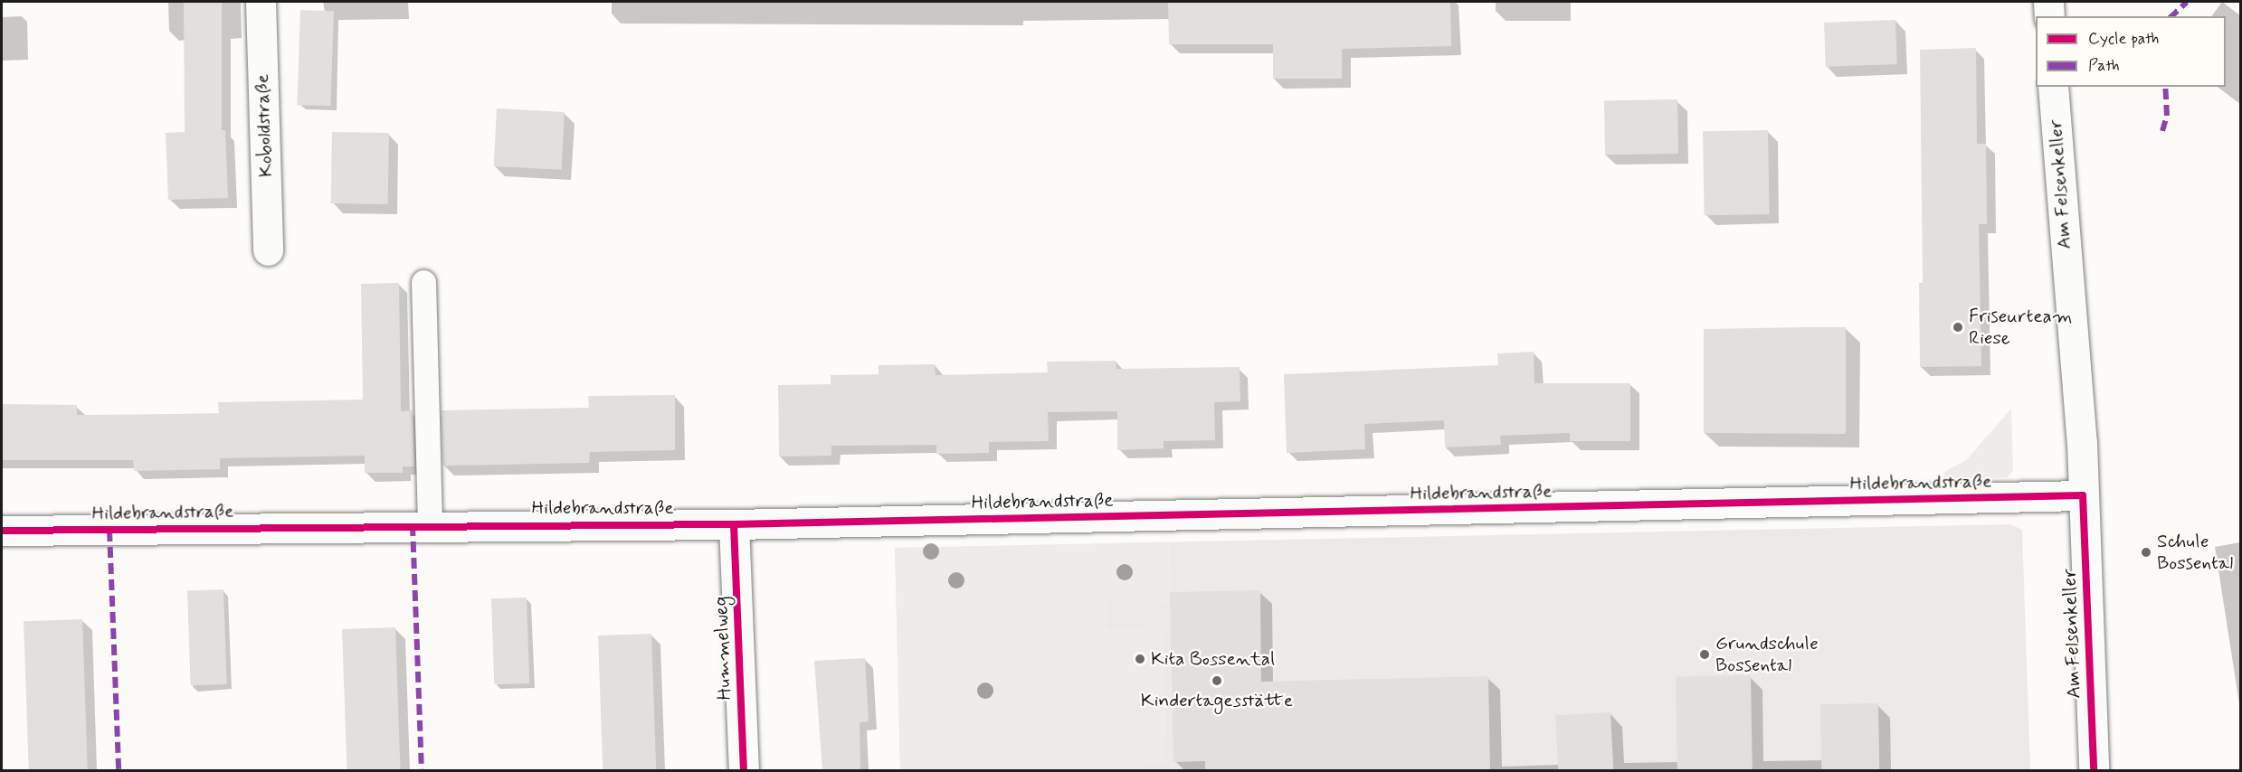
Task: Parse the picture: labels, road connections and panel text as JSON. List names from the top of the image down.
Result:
{
  "streets": {
    "street": [
      "Koboldstraße",
      "Am Felsenkeller",
      "Hildebrandstraße",
      "Hummelweg"
    ]
  },
  "crossings": [
    ["Am Felsenkeller", "Hildebrandstraße"],
    ["Hildebrandstraße", "Hummelweg"]
  ],
  "places": [
    "Friseurteam Riese",
    "Schule Bossental",
    "Grundschule Bossental",
    "Kita Bossental",
    "Kindertagesstätte"
  ],
  "legend": ["Cycle path", "Path"]
}
